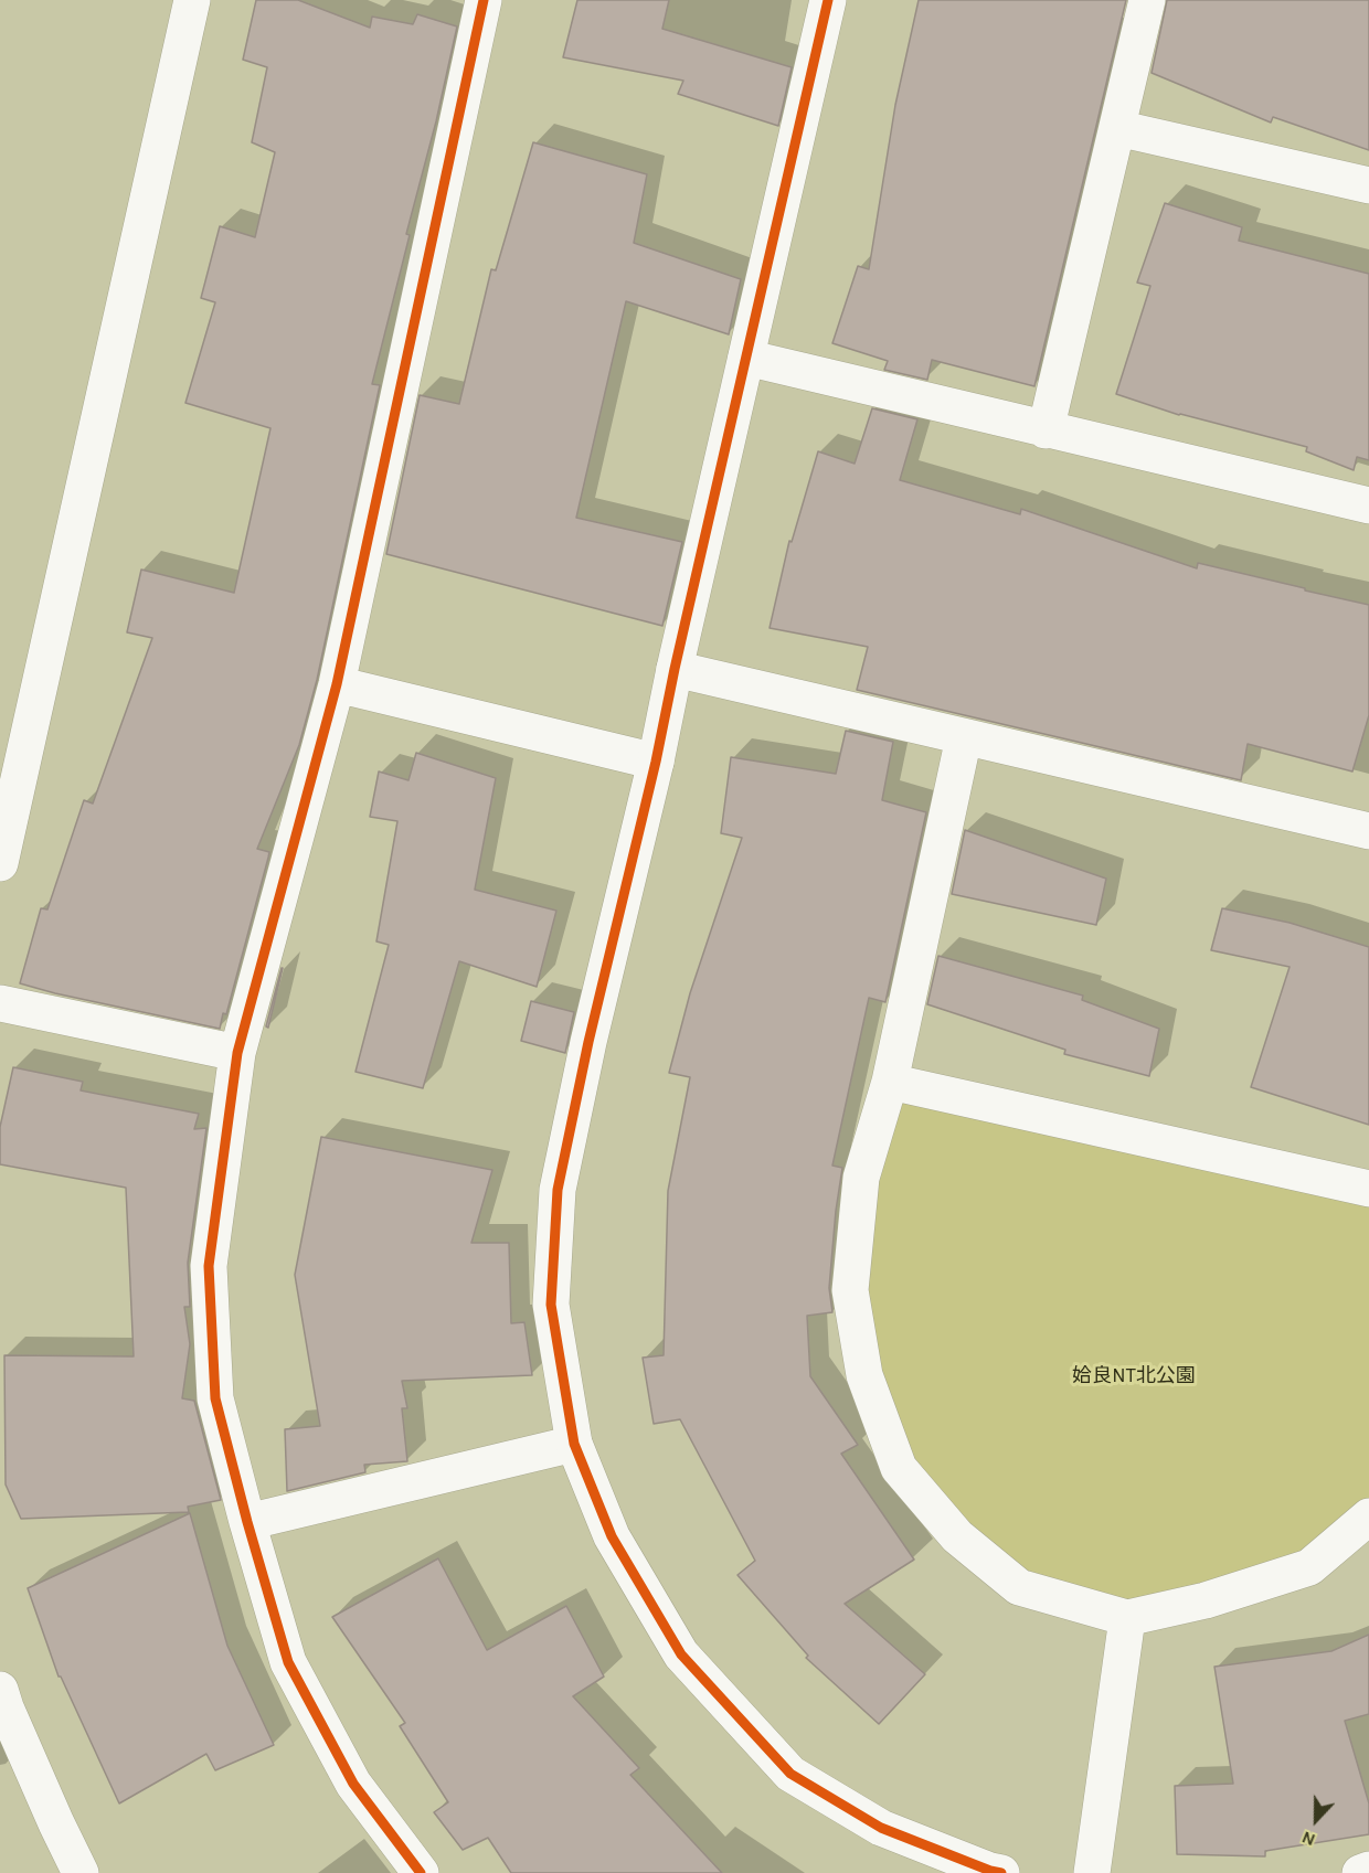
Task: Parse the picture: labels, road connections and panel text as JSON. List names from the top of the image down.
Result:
{
  "parks": ["姶良NT北公園"],
  "north": "bottom"
}
